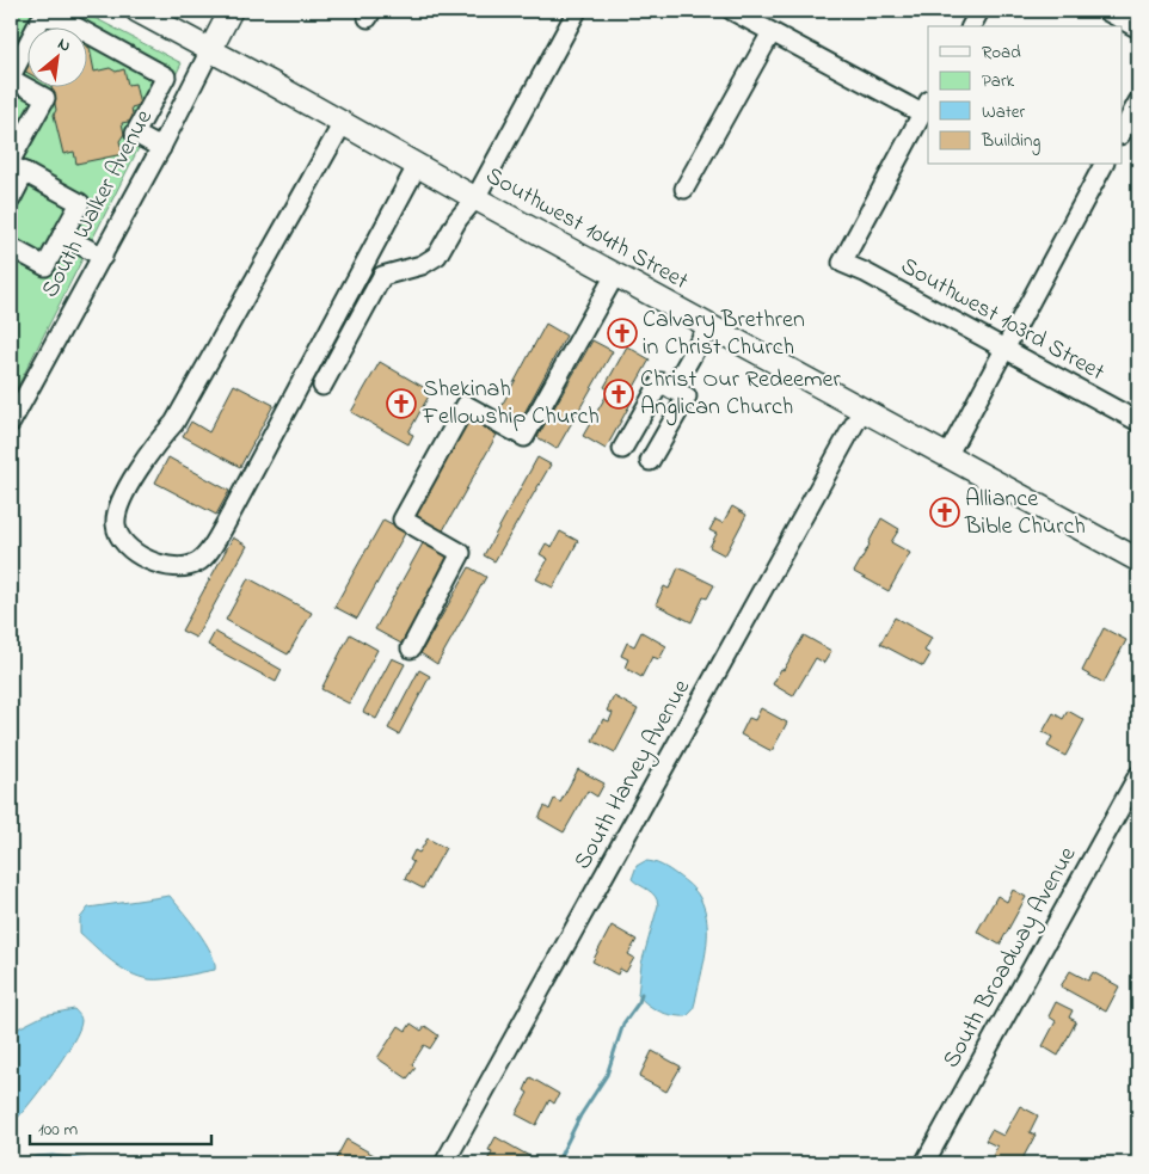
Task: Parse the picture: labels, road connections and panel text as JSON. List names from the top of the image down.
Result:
{
  "streets": {
    "main road": ["South Walker Avenue", "Southwest 104th Street"],
    "street": ["Southwest 103rd Street", "South Harvey Avenue", "South Broadway Avenue"]
  },
  "crossings": [
    ["South Walker Avenue", "Southwest 104th Street"],
    ["Southwest 104th Street", "South Harvey Avenue"]
  ],
  "places": {
    "church": [
      "Calvary Brethren in Christ Church",
      "Christ Our Redeemer Anglican Church",
      "Shekinah Fellowship Church",
      "Alliance Bible Church"
    ]
  },
  "legend": [
    "Road",
    "Park",
    "Water",
    "Building"
  ],
  "scale_bar": "100 m",
  "north": "top right"
}
